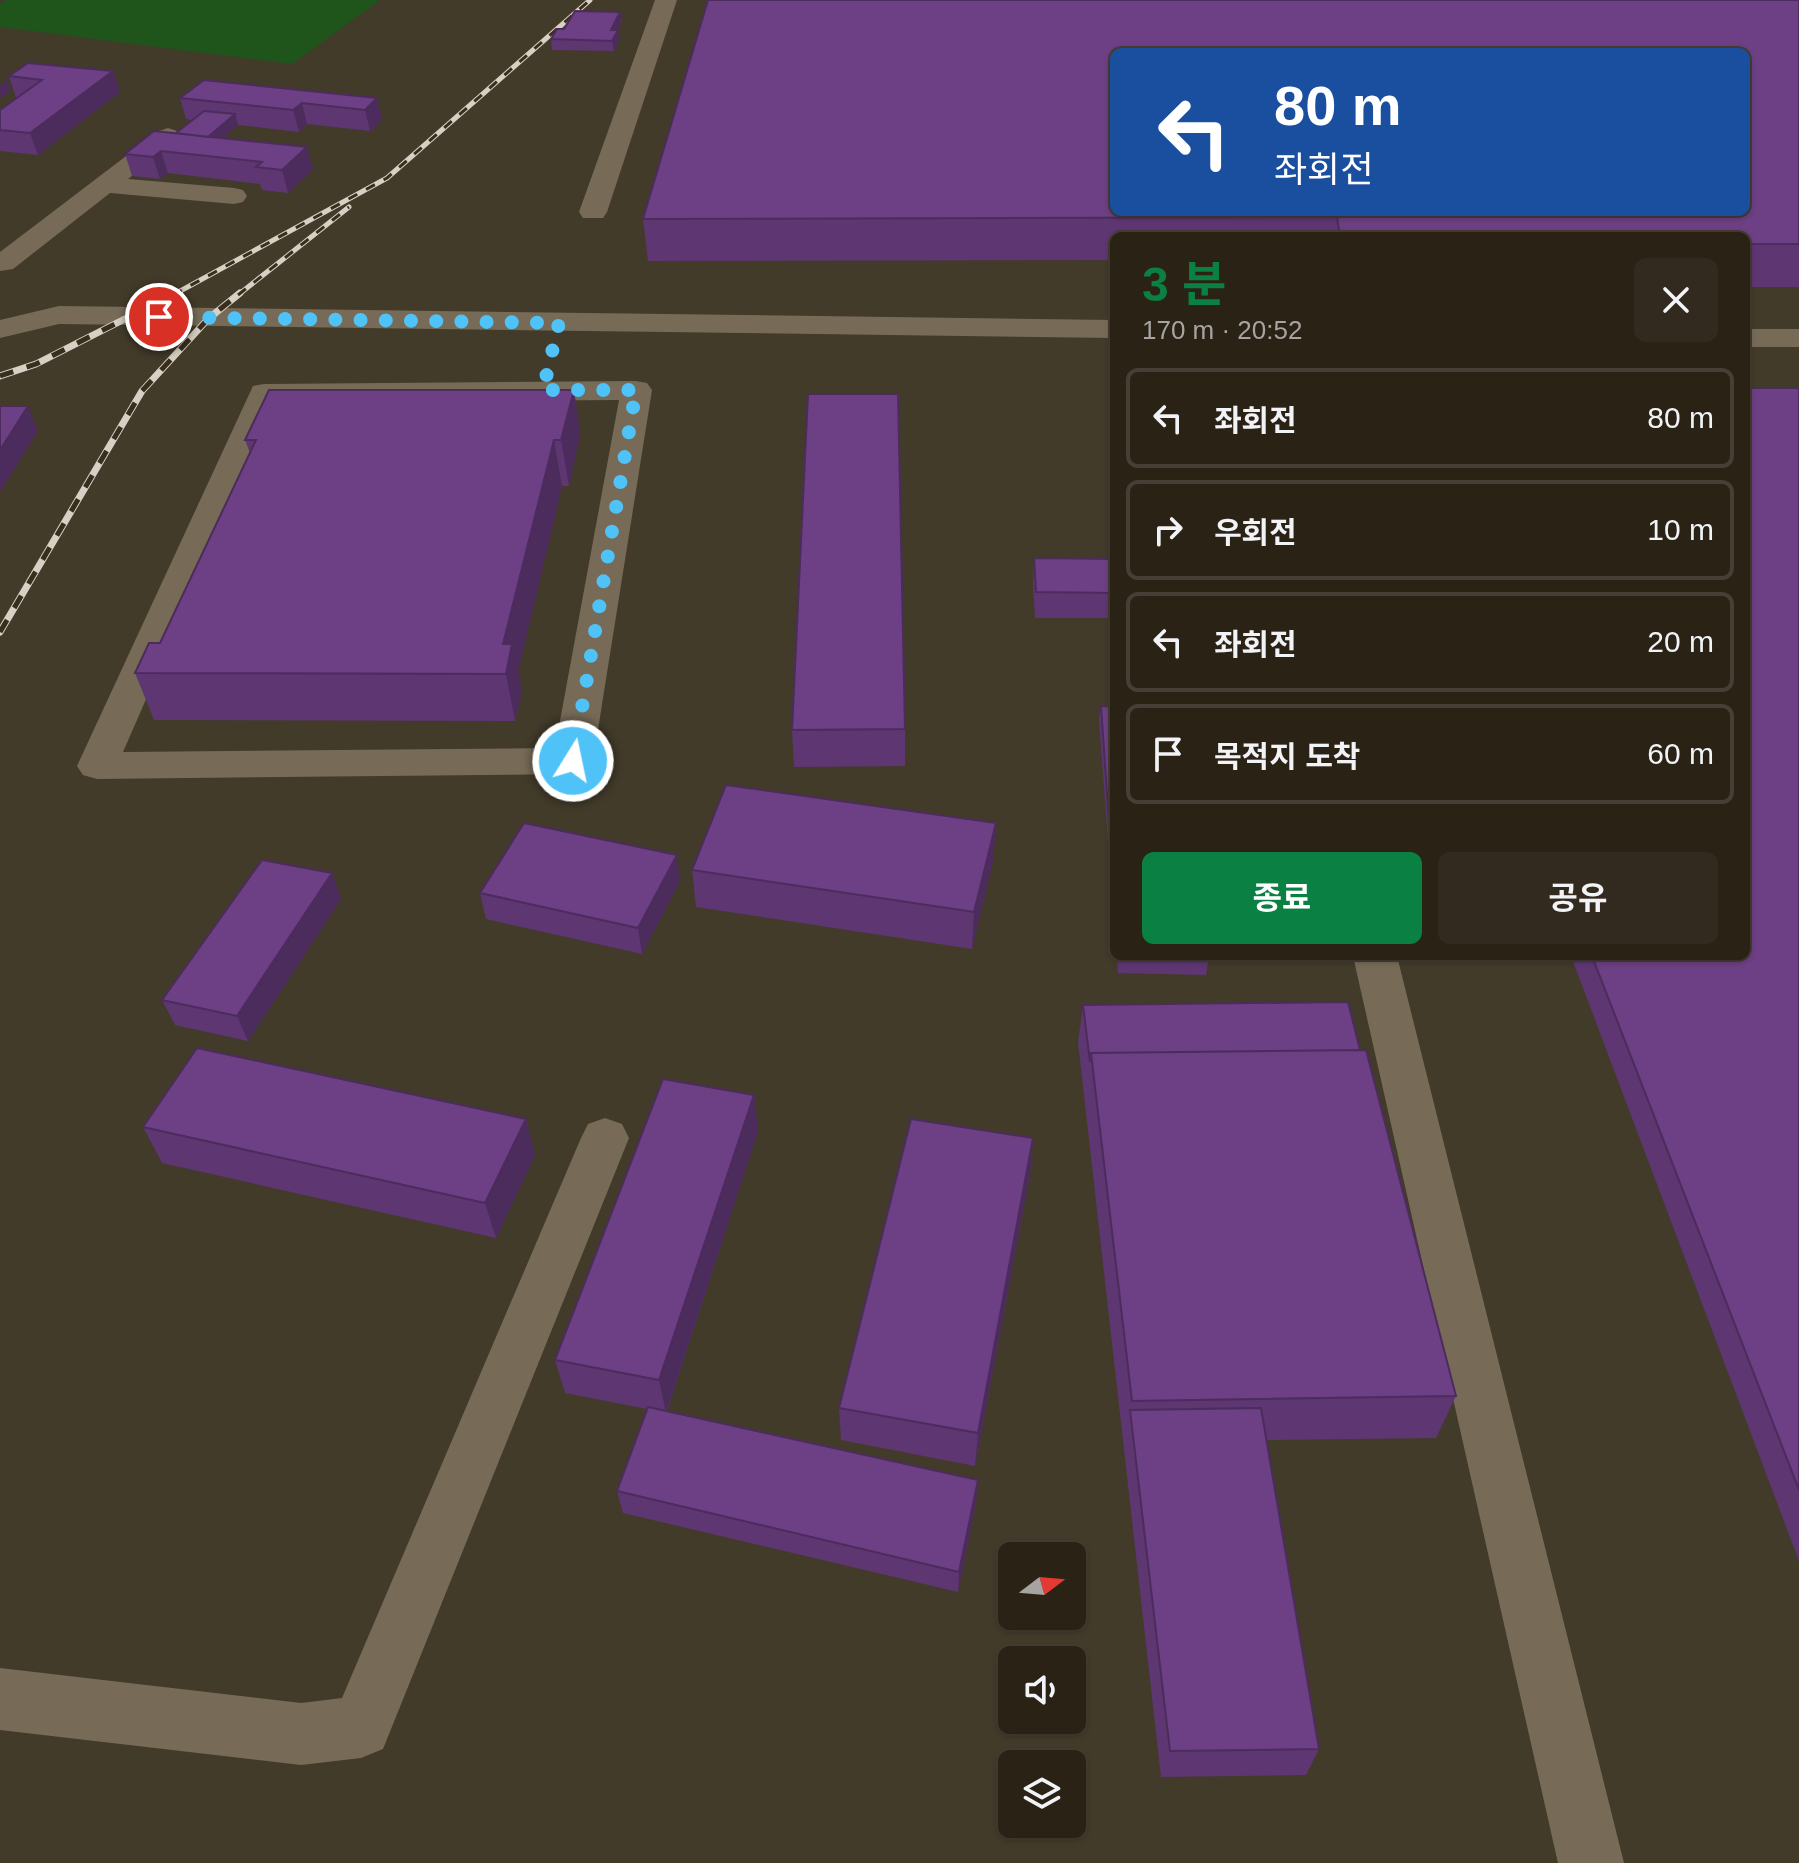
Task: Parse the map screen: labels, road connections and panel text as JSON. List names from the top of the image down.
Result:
{
  "north": "right",
  "page": {
    "turn": ["80 m", "좌회전"],
    "heading": ["3 분", "170 m · 20:52"],
    "list": [
      {
        "name": "좌회전",
        "value": "80 m"
      },
      {
        "name": "우회전",
        "value": "10 m"
      },
      {
        "name": "좌회전",
        "value": "20 m"
      },
      {
        "name": "목적지 도착",
        "value": "60 m"
      }
    ],
    "buttons": ["종료", "공유"]
  }
}
